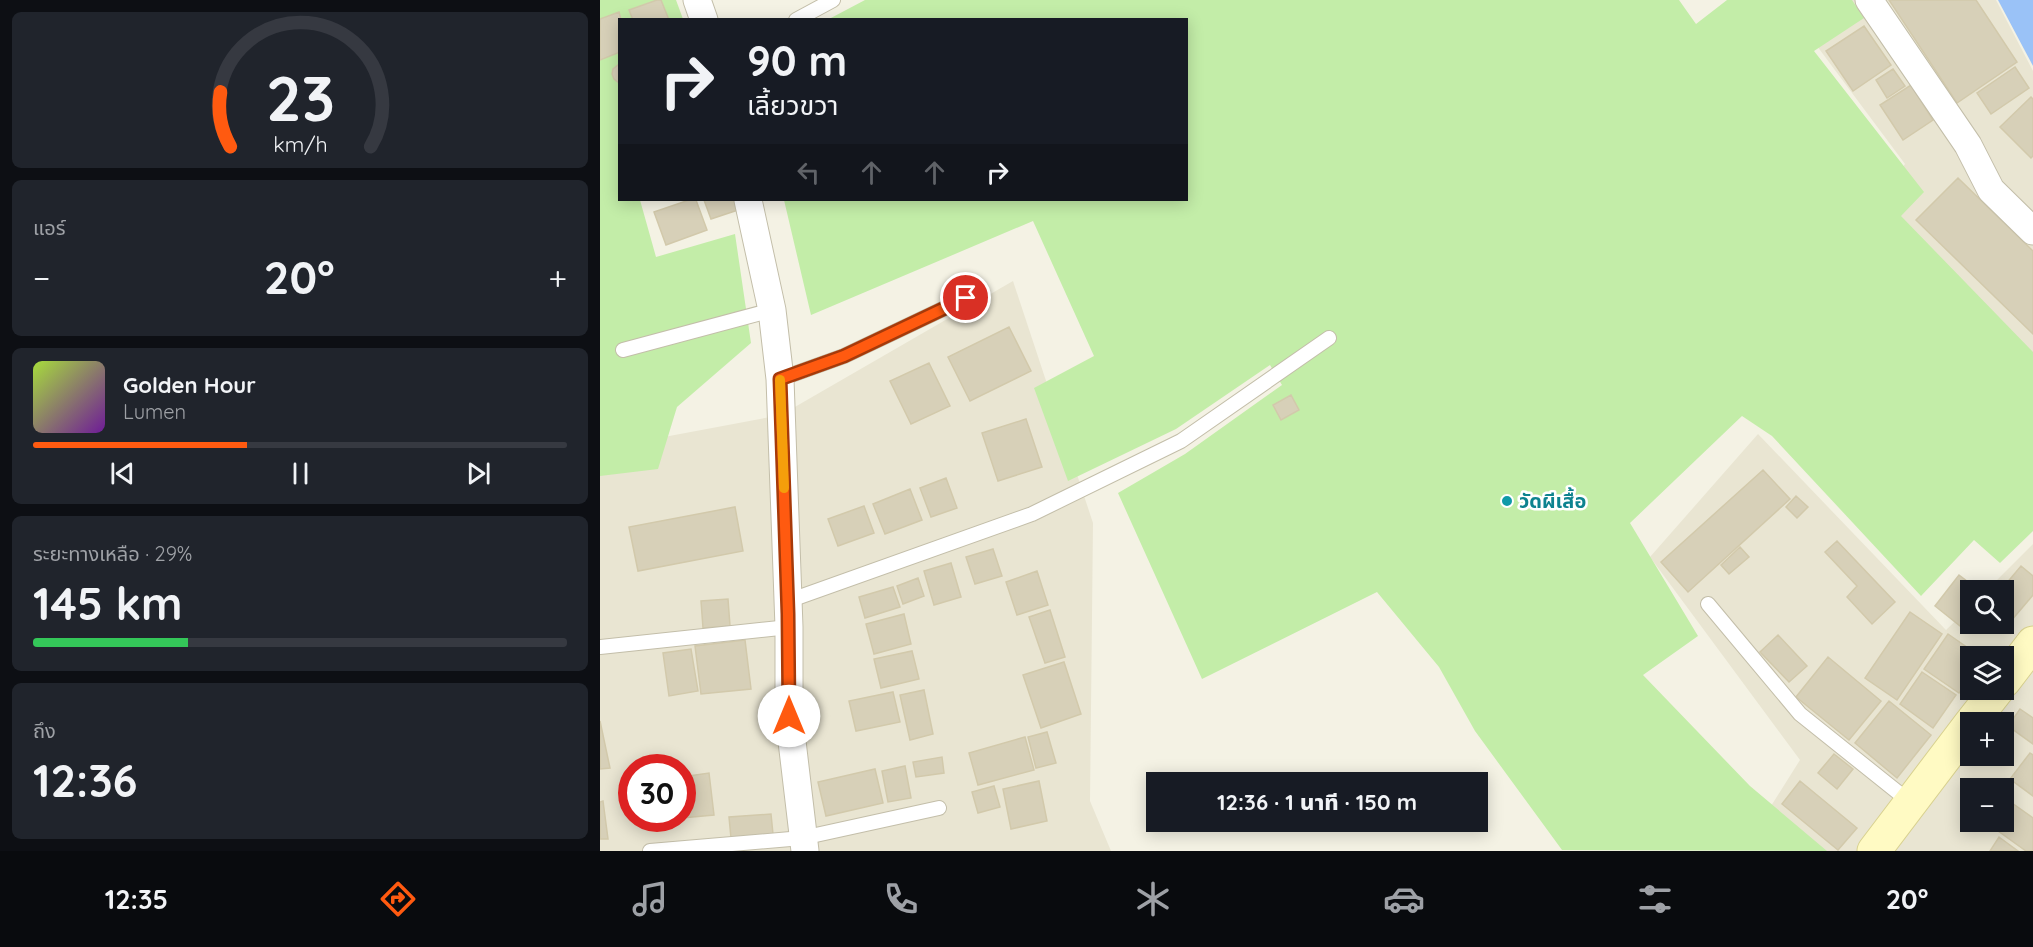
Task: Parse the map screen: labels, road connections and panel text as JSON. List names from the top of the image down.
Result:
{
  "places": ["วัดผีเสื้อ"],
  "page": {
    "turn": ["90 m", "เลี้ยวขวา"],
    "tile": [
      "แอร์",
      ["ระยะทางเหลือ · 29%", "145 km"],
      ["ถึง", "12:36"]
    ],
    "heat": ["−", "20°", "+"],
    "song": ["Golden Hour", "Lumen"],
    "map_buttons": ["+", "−"],
    "limit": "30",
    "trip": "12:36 · 1 นาที · 150 m",
    "tabs": ["12:35", "20°"],
    "gauge": ["23", "km/h"]
  }
}
